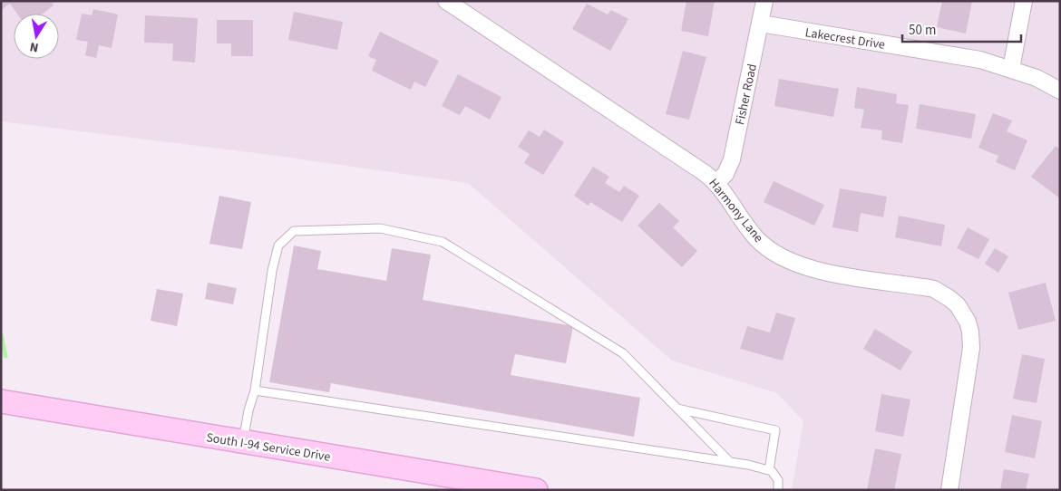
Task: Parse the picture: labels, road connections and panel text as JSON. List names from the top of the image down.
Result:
{
  "streets": {
    "street": [
      "Lakecrest Drive",
      "Fisher Road",
      "Harmony Lane",
      "South I-94 Service Drive"
    ]
  },
  "crossings": [
    ["Lakecrest Drive", "Fisher Road"],
    ["Fisher Road", "Harmony Lane"]
  ],
  "scale_bar": "50 m",
  "north": "bottom"
}
